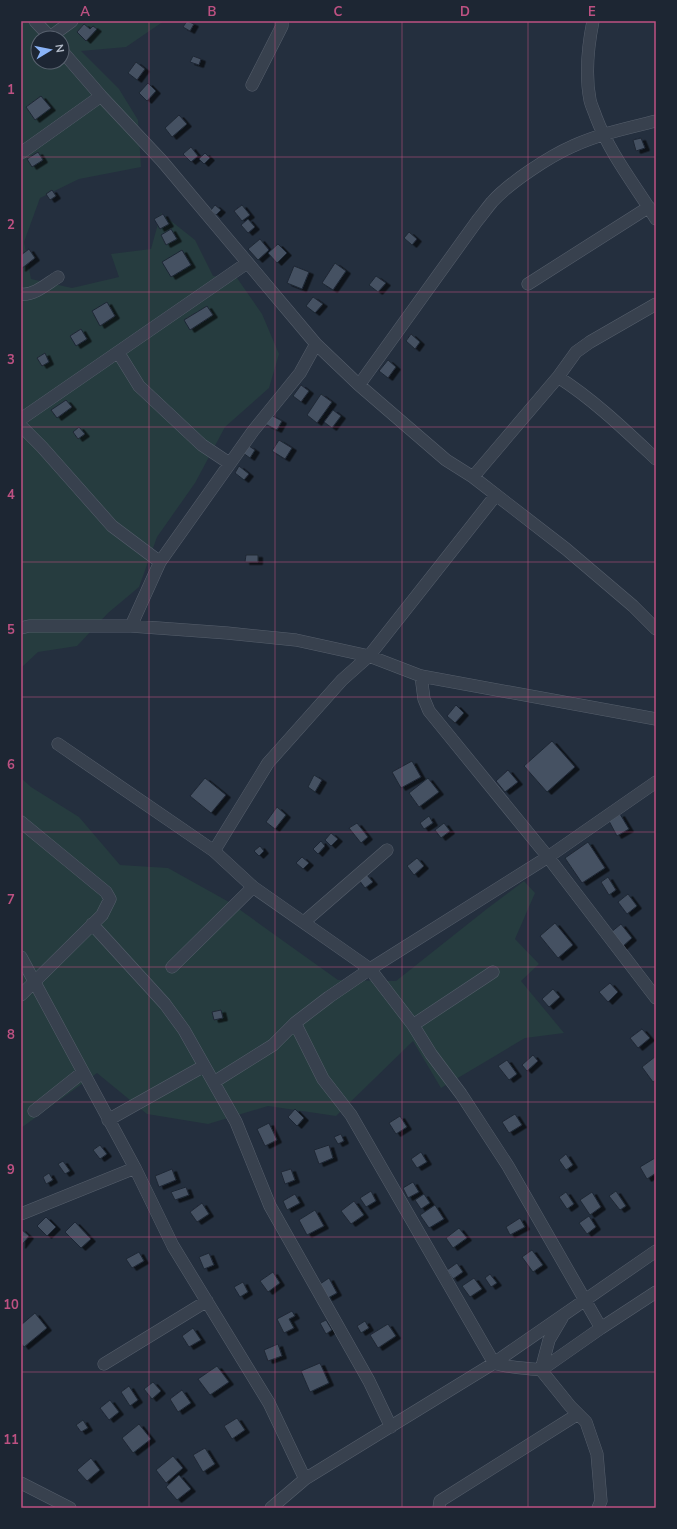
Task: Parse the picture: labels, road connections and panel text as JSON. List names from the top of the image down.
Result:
{
  "north": "right",
  "grid": {
    "columns": [
      "A",
      "B",
      "C",
      "D",
      "E"
    ],
    "rows": [
      "1",
      "2",
      "3",
      "4",
      "5",
      "6",
      "7",
      "8",
      "9",
      "10",
      "11"
    ]
  }
}
